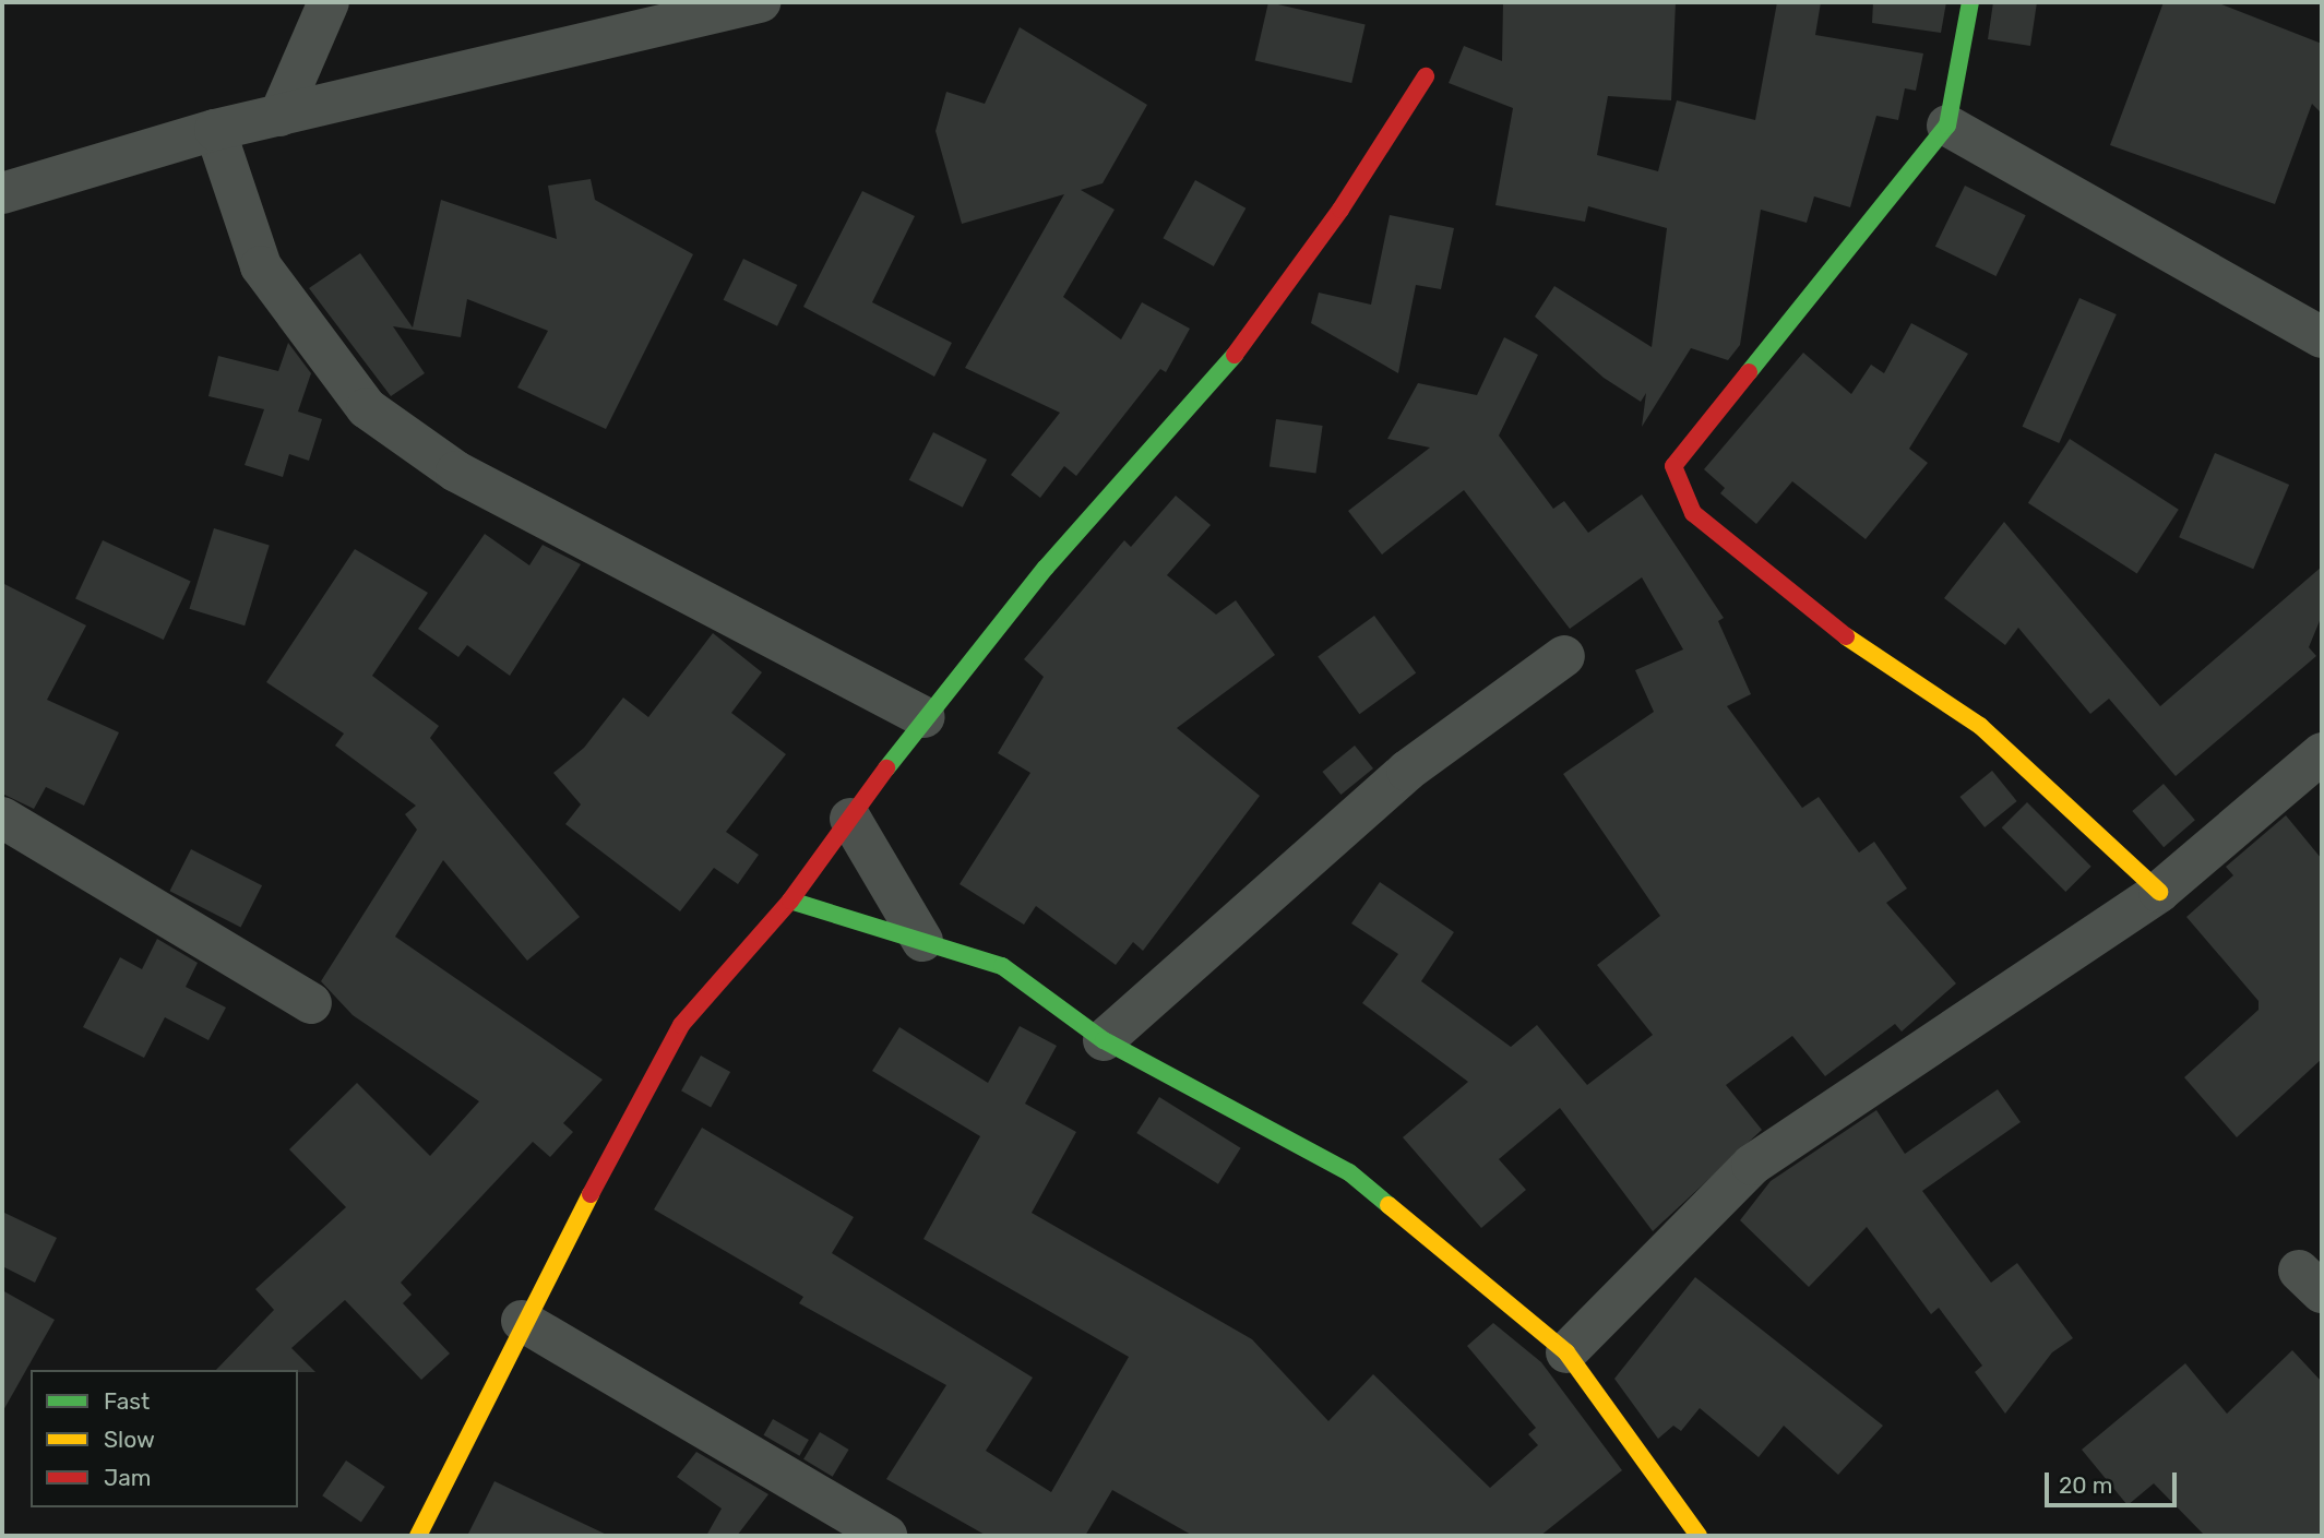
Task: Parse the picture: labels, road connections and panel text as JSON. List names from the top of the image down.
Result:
{
  "legend": ["Fast", "Slow", "Jam"],
  "scale_bar": "20 m"
}
